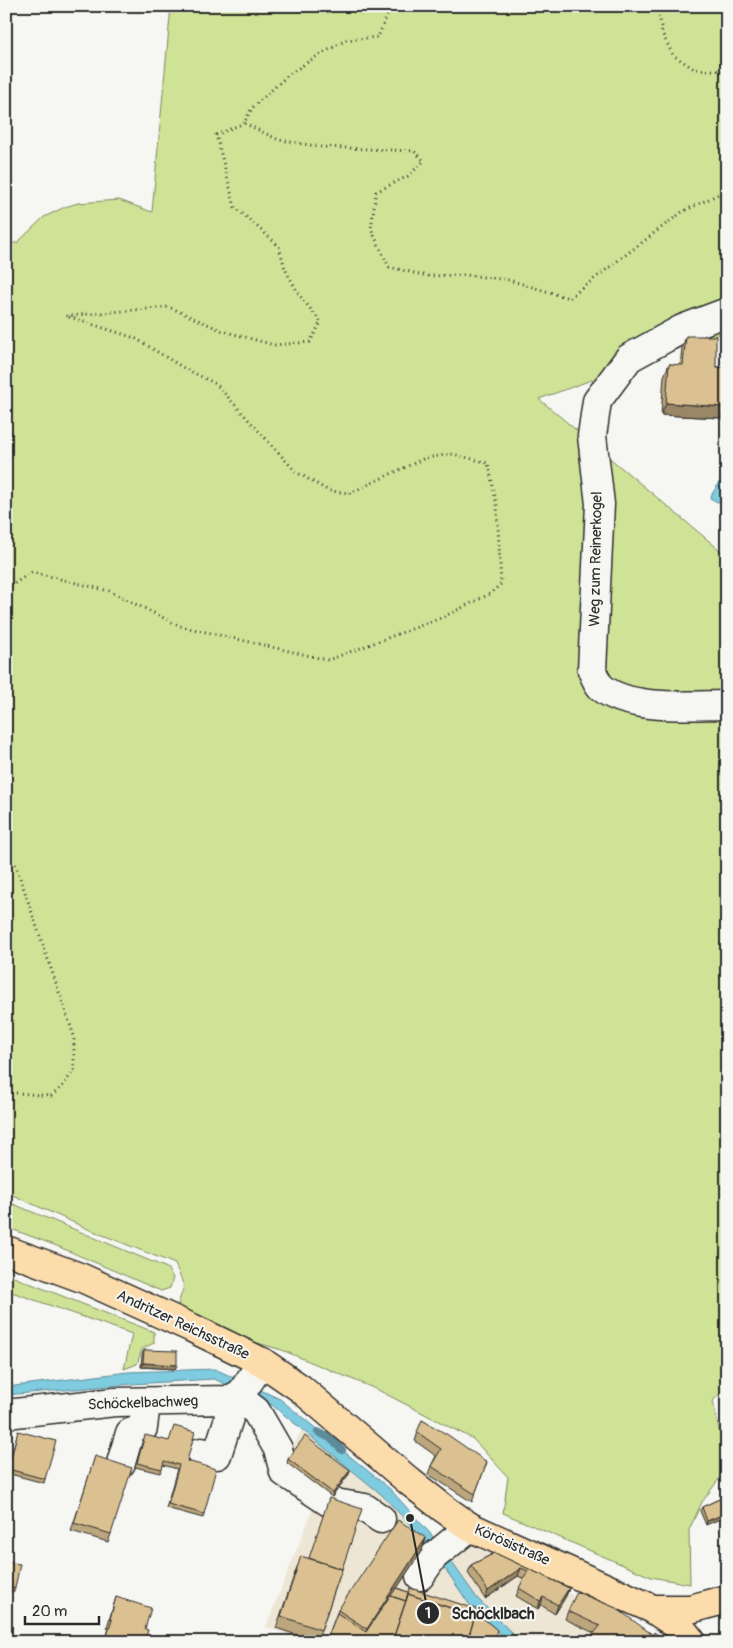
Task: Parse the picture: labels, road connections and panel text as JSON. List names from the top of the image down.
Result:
{
  "streets": {
    "main road": ["Andritzer Reichsstraße", "Körösistraße"],
    "street": ["Weg zum Reinerkogel", "Schöckelbachweg"]
  },
  "crossings": [
    ["Andritzer Reichsstraße", "Schöckelbachweg"],
    ["Andritzer Reichsstraße", "Körösistraße"]
  ],
  "places": ["Schöcklbach"],
  "scale_bar": "20 m"
}
